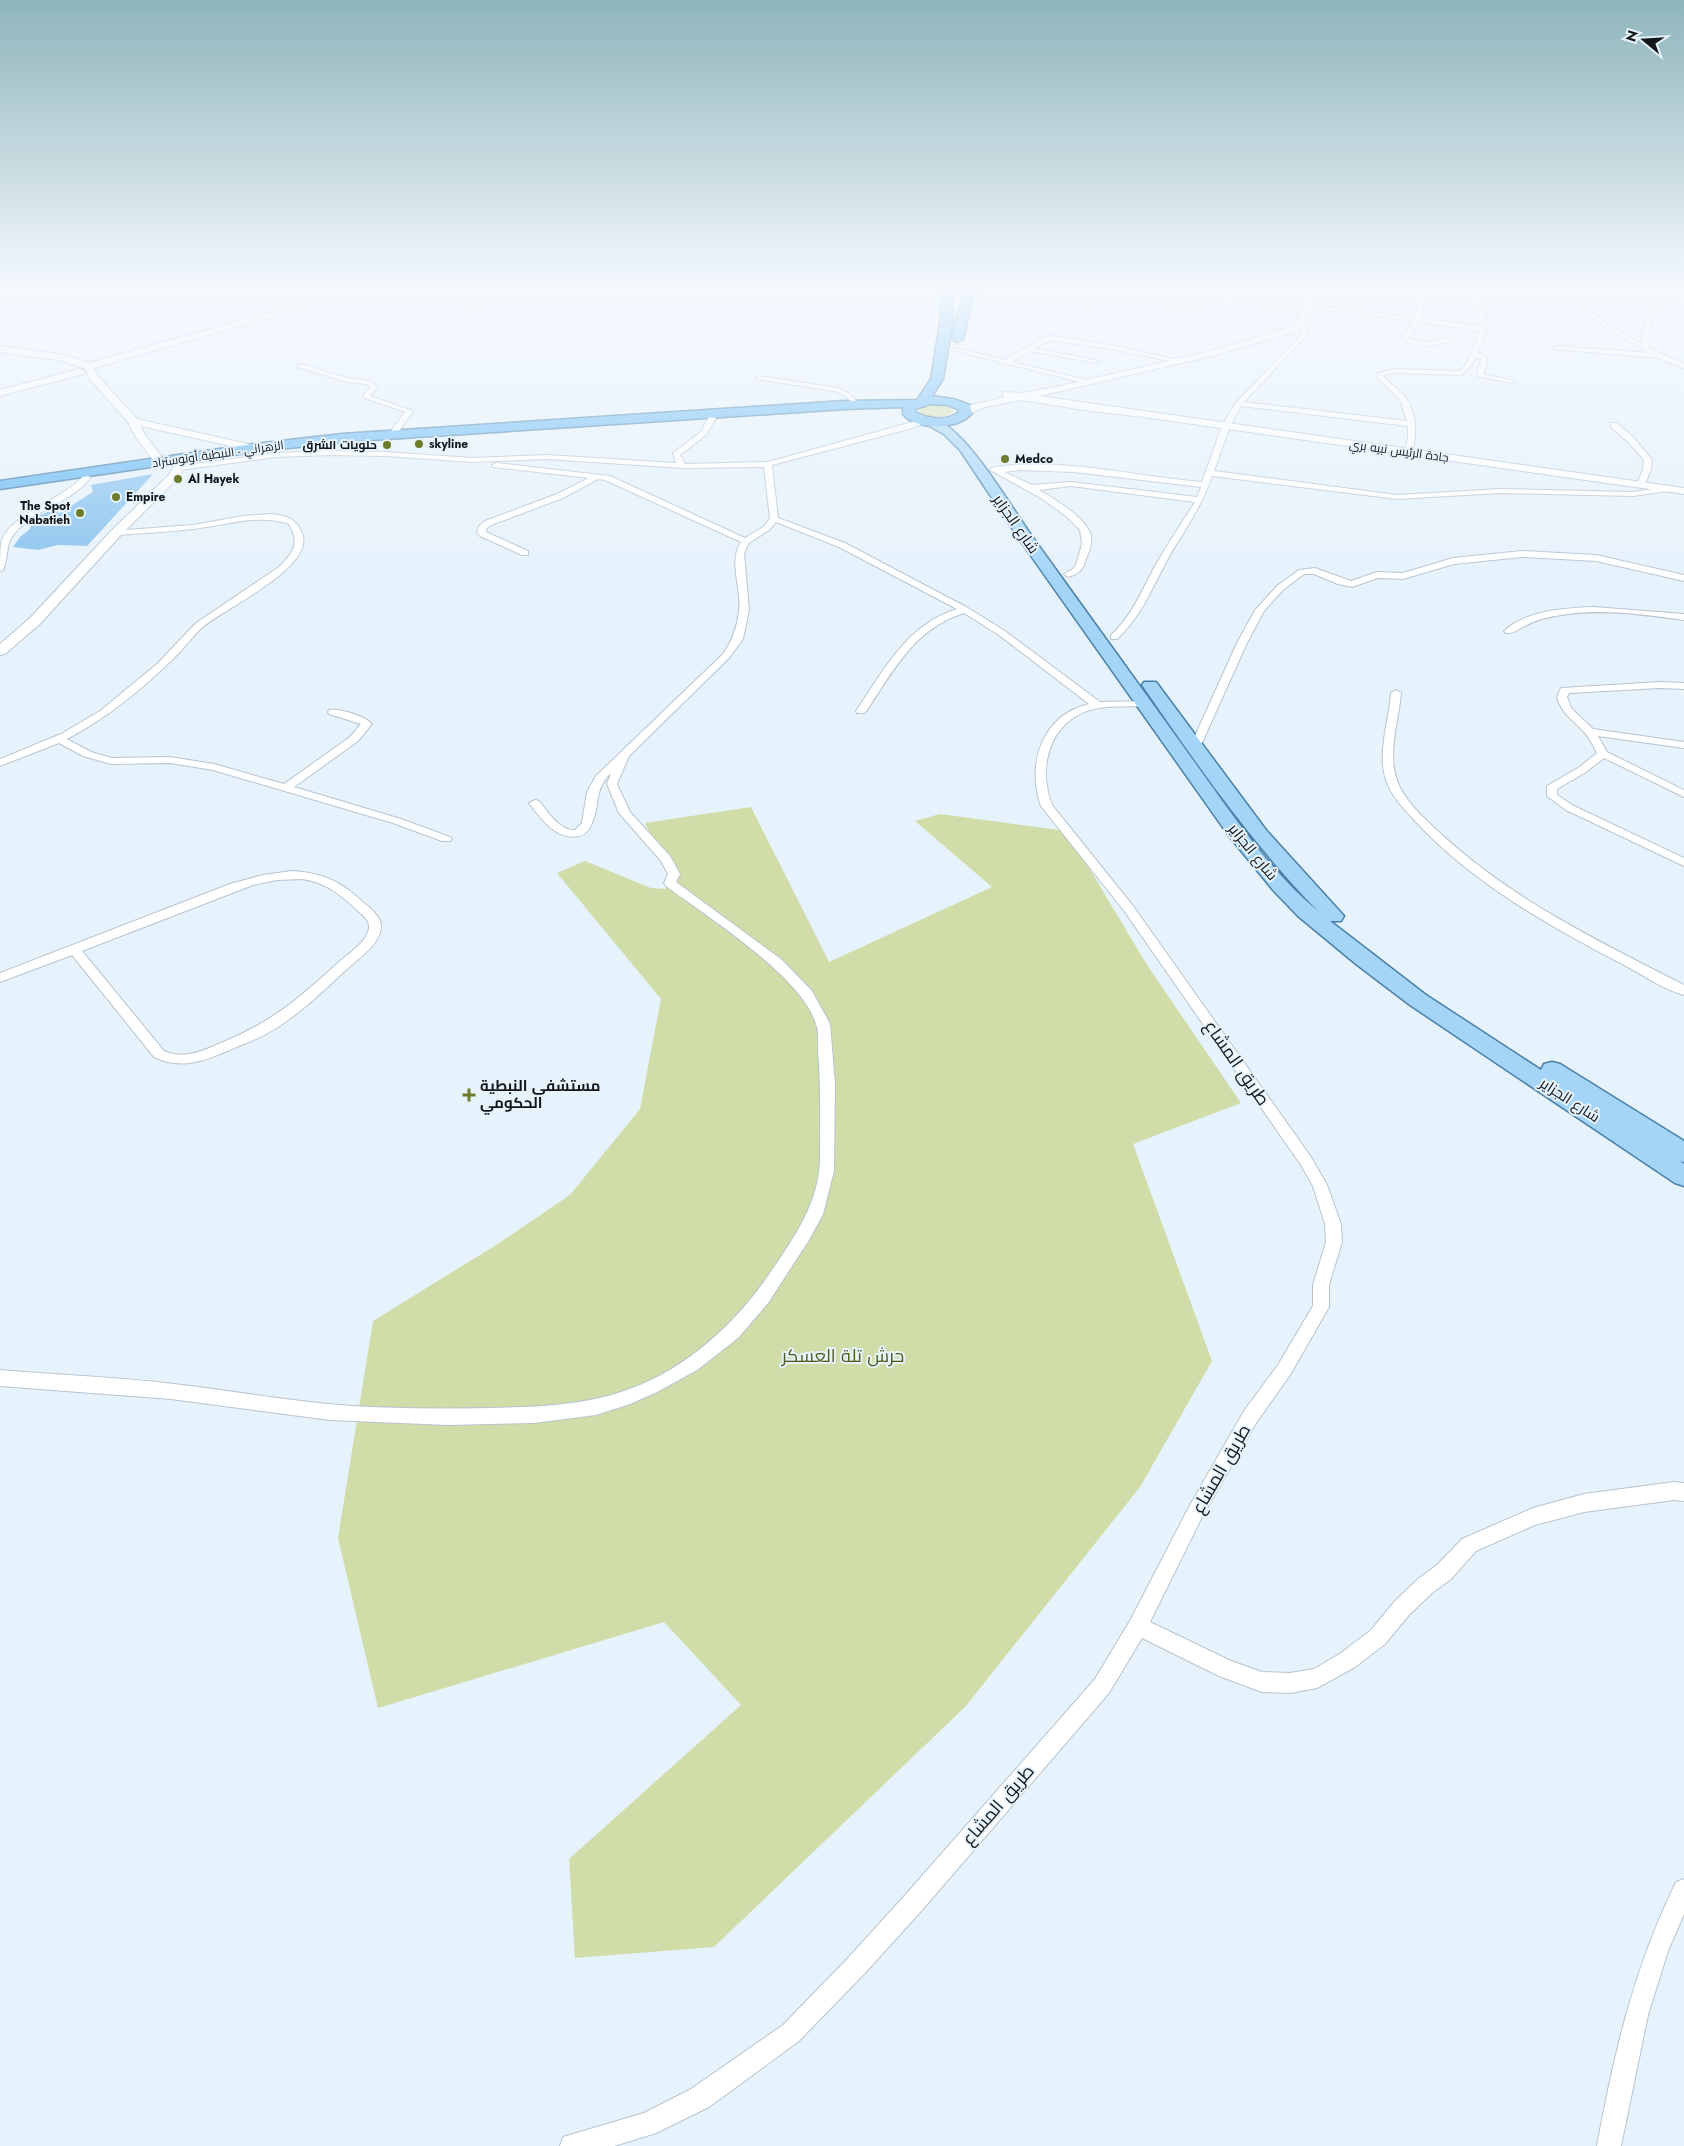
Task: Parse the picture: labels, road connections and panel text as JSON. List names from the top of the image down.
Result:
{
  "streets": {
    "highway": ["الزهراني - النبطية أوتوستراد"],
    "main road": ["جادة الرئيس نبيه بري", "شارع الجزاير"],
    "street": ["طريق المشاع"]
  },
  "crossings": [
    ["شارع الجزاير", "طريق المشاع"]
  ],
  "parks": ["حرش تلة العسكر"],
  "places": {
    "other": [
      "skyline",
      "حلويات الشرق",
      "Medco",
      "Al Hayek",
      "Empire",
      "The Spot Nabatieh"
    ],
    "health": ["مستشفى النبطية الحكومي"]
  },
  "north": "left"
}
